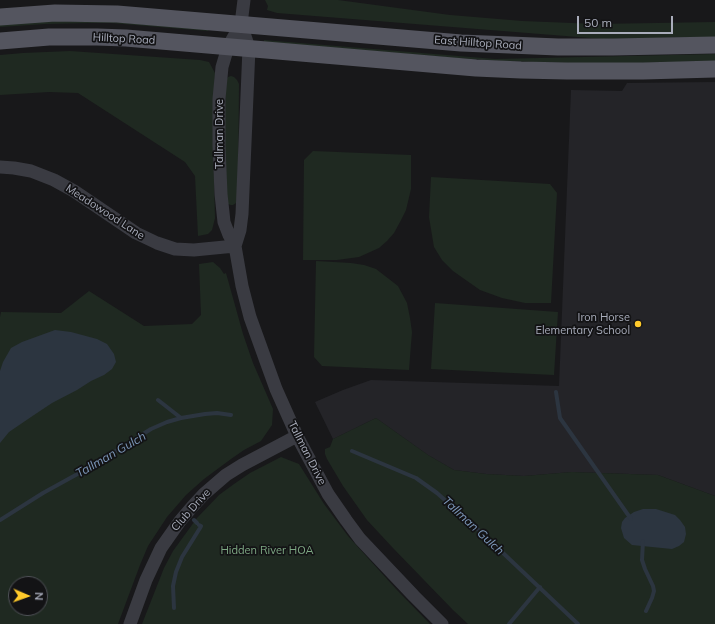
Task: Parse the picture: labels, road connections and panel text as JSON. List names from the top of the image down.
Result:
{
  "streets": {
    "main road": ["Hilltop Road", "East Hilltop Road"],
    "street": ["Tallman Drive", "Meadowood Lane", "Club Drive"]
  },
  "crossings": [
    ["Hilltop Road", "Tallman Drive"],
    ["East Hilltop Road", "Tallman Drive"],
    ["Tallman Drive", "Meadowood Lane"],
    ["Tallman Drive", "Club Drive"]
  ],
  "water": ["Tallman Gulch"],
  "parks": ["Hidden River HOA"],
  "places": ["Iron Horse Elementary School"],
  "scale_bar": "50 m",
  "north": "right"
}
